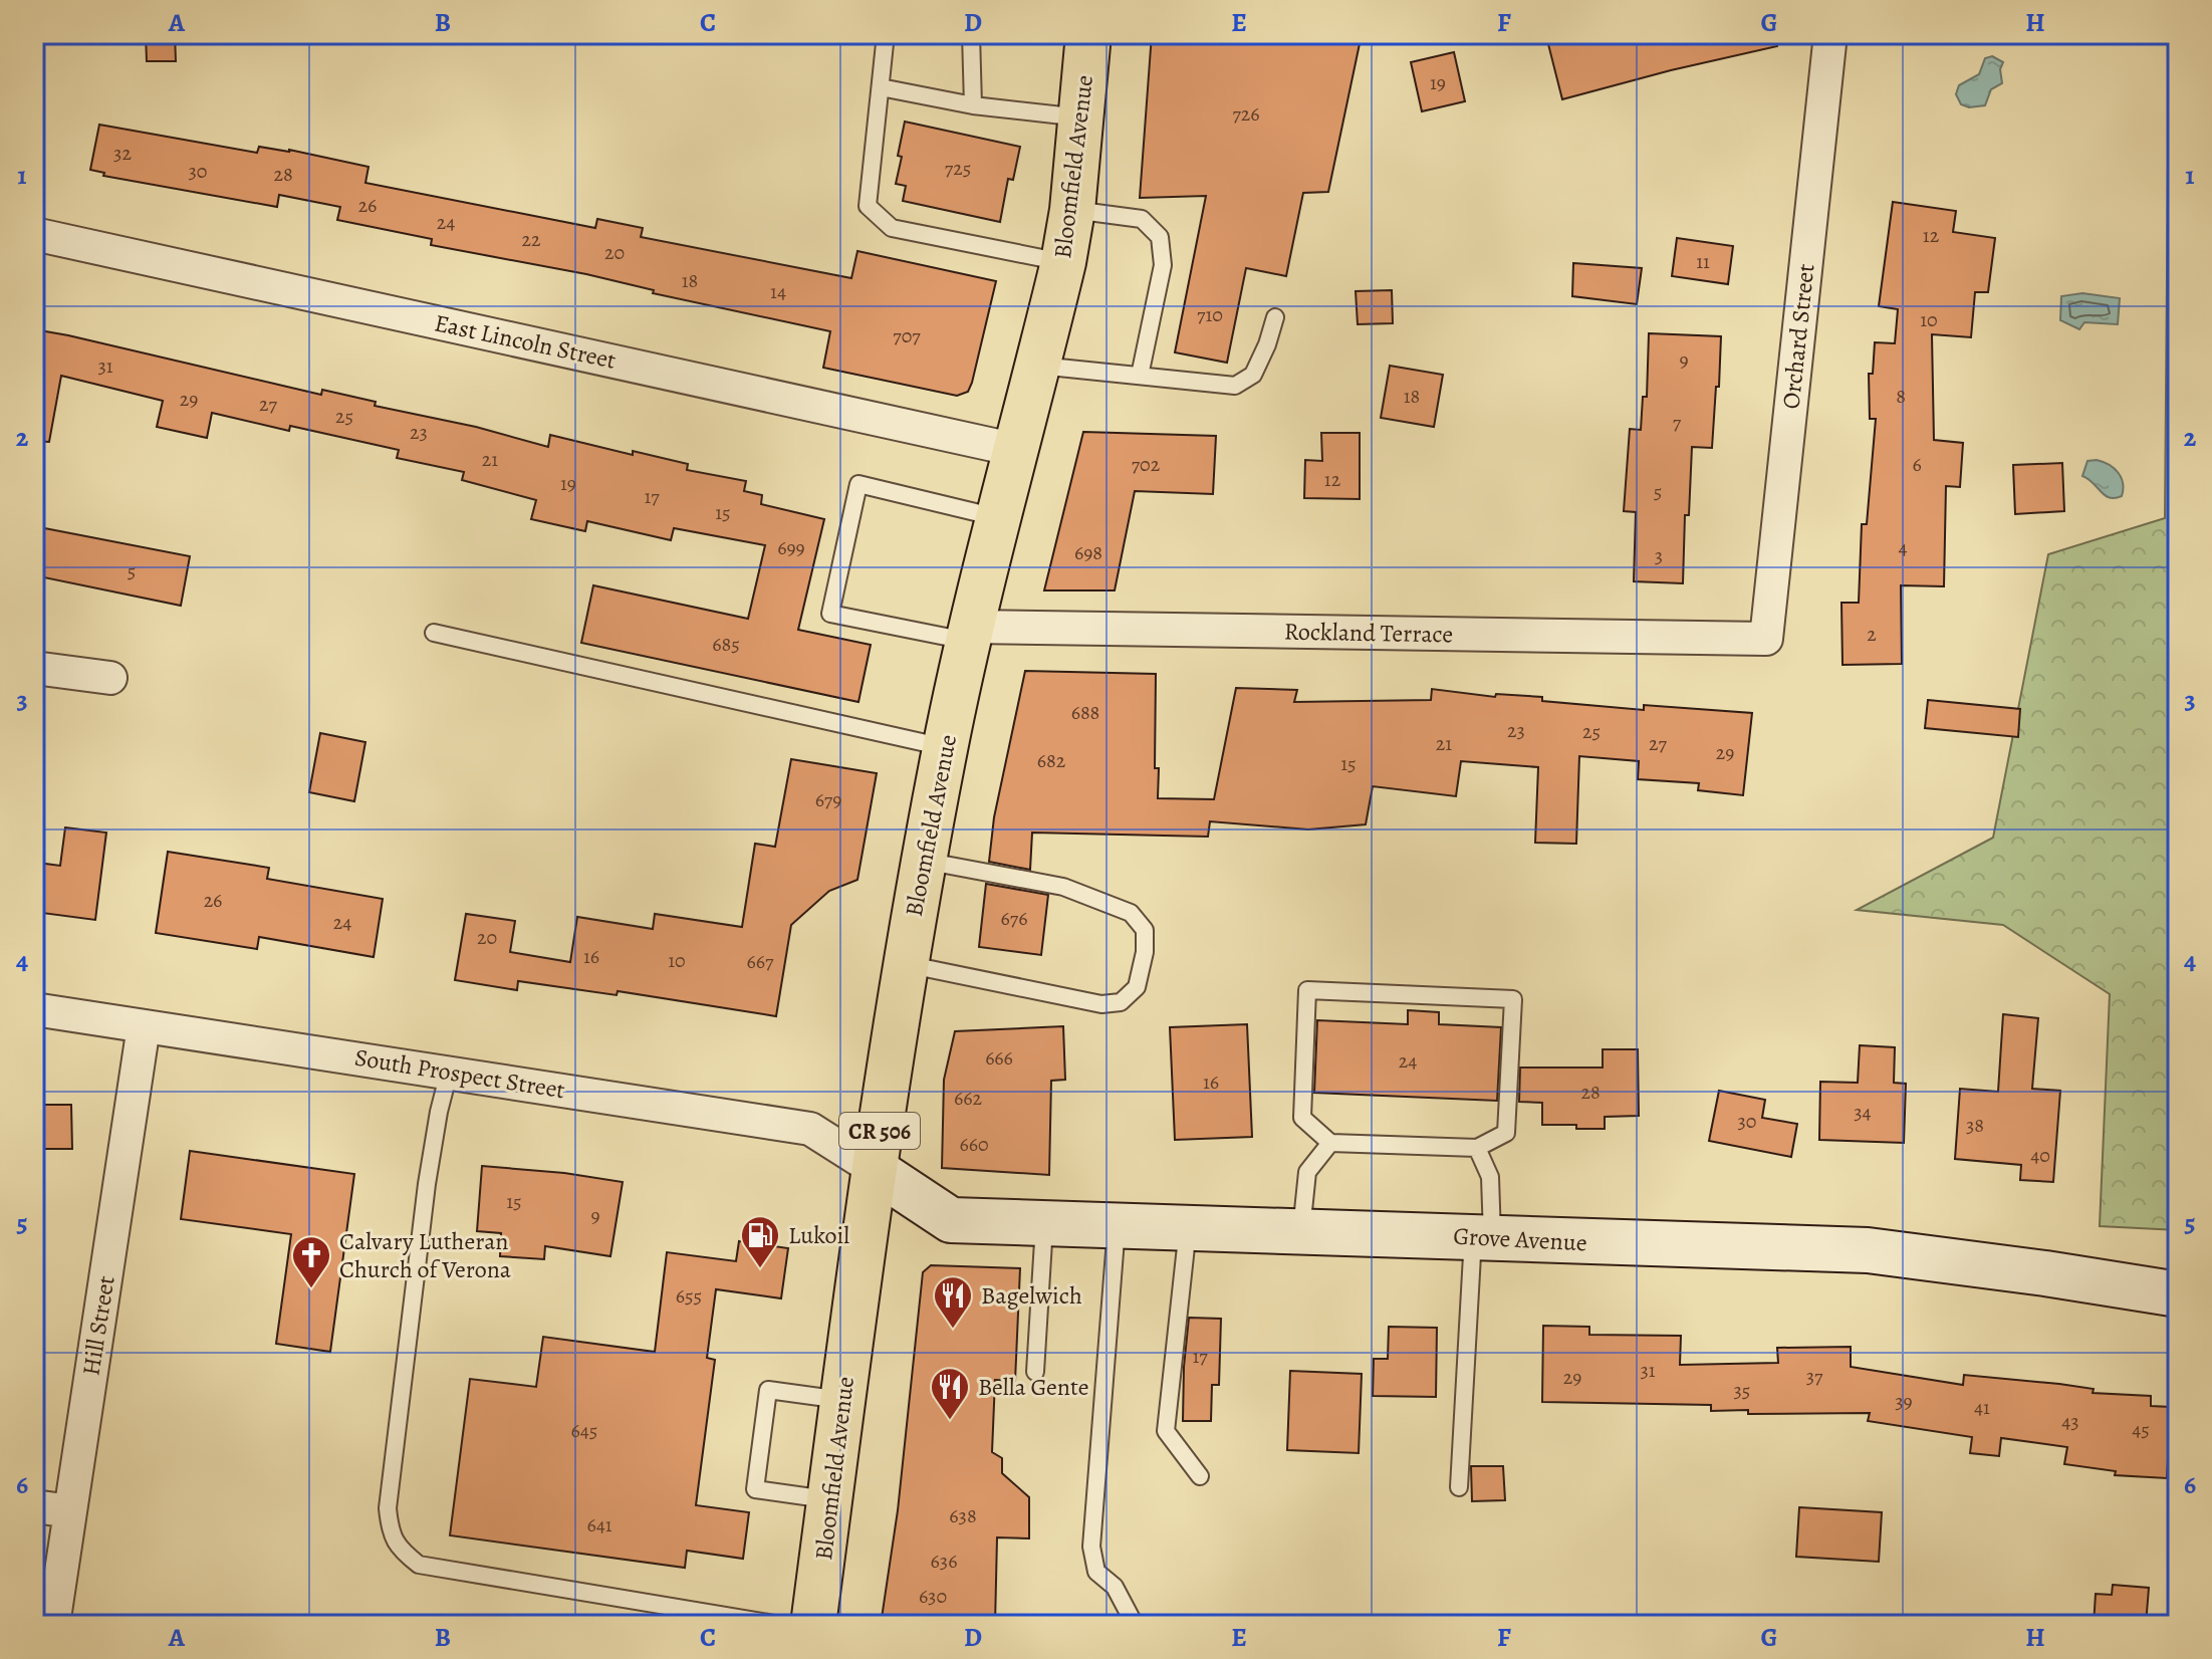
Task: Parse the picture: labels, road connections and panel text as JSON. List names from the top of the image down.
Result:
{
  "streets": {
    "main road": ["Bloomfield Avenue", "CR 506"],
    "street": [
      "Orchard Street",
      "East Lincoln Street",
      "Rockland Terrace",
      "South Prospect Street",
      "Grove Avenue",
      "Hill Street"
    ]
  },
  "crossings": [
    ["Bloomfield Avenue", "East Lincoln Street"],
    ["Bloomfield Avenue", "Rockland Terrace"],
    ["Bloomfield Avenue", "South Prospect Street"],
    ["Bloomfield Avenue", "Grove Avenue"],
    ["Orchard Street", "Rockland Terrace"],
    ["South Prospect Street", "Grove Avenue"],
    ["South Prospect Street", "Hill Street"]
  ],
  "places": {
    "fuel station": ["Lukoil"],
    "church": ["Calvary Lutheran Church of Verona"],
    "restaurant": ["Bagelwich", "Bella Gente"]
  },
  "house_numbers": [
    "19",
    "726",
    "32",
    "725",
    "30",
    "28",
    "26",
    "24",
    "12",
    "22",
    "20",
    "11",
    "18",
    "14",
    "710",
    "10",
    "707",
    "9",
    "31",
    "18",
    "8",
    "29",
    "27",
    "25",
    "7",
    "23",
    "21",
    "702",
    "6",
    "12",
    "19",
    "5",
    "17",
    "15",
    "699",
    "4",
    "698",
    "3",
    "5",
    "2",
    "685",
    "688",
    "23",
    "25",
    "21",
    "27",
    "29",
    "682",
    "15",
    "679",
    "26",
    "676",
    "24",
    "20",
    "16",
    "10",
    "667",
    "666",
    "24",
    "16",
    "28",
    "662",
    "34",
    "30",
    "38",
    "660",
    "40",
    "15",
    "9",
    "655",
    "17",
    "31",
    "37",
    "29",
    "35",
    "39",
    "41",
    "43",
    "45",
    "645",
    "638",
    "641",
    "636",
    "630"
  ],
  "grid": {
    "columns": [
      "A",
      "B",
      "C",
      "D",
      "E",
      "F",
      "G",
      "H"
    ],
    "rows": [
      "1",
      "2",
      "3",
      "4",
      "5",
      "6"
    ]
  }
}
